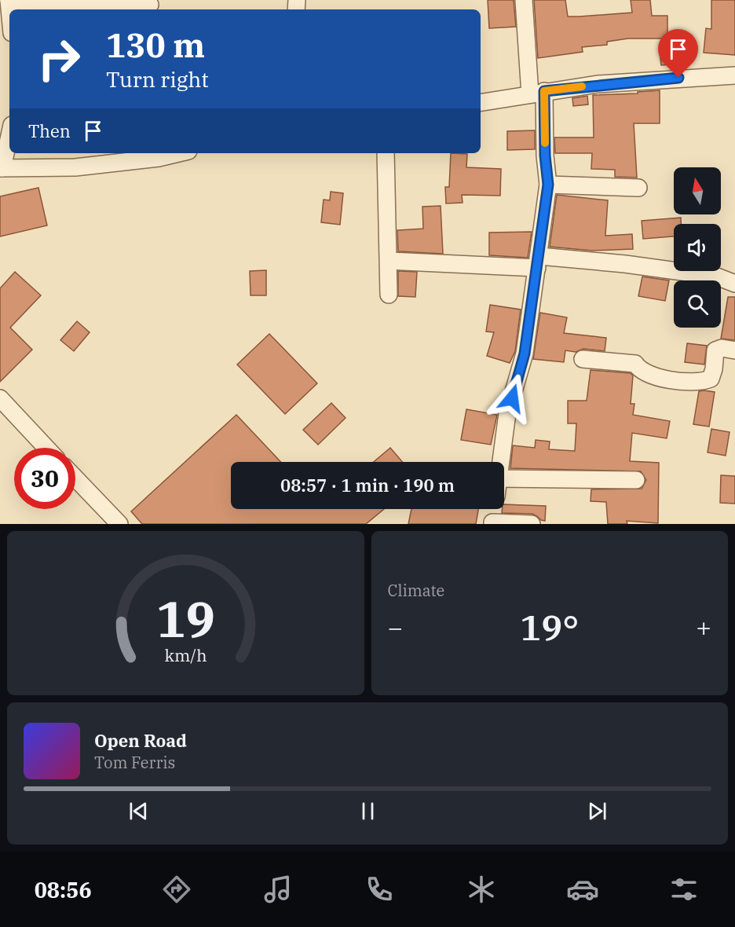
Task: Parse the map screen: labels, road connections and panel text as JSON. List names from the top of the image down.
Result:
{
  "north": "top",
  "page": {
    "turn": ["130 m", "Turn right"],
    "then": "Then",
    "limit": "30",
    "trip": "08:57 · 1 min · 190 m",
    "tile": "Climate",
    "heat": ["−", "19°", "+"],
    "song": ["Open Road", "Tom Ferris"],
    "tabs": "08:56",
    "gauge": ["19", "km/h"]
  }
}
